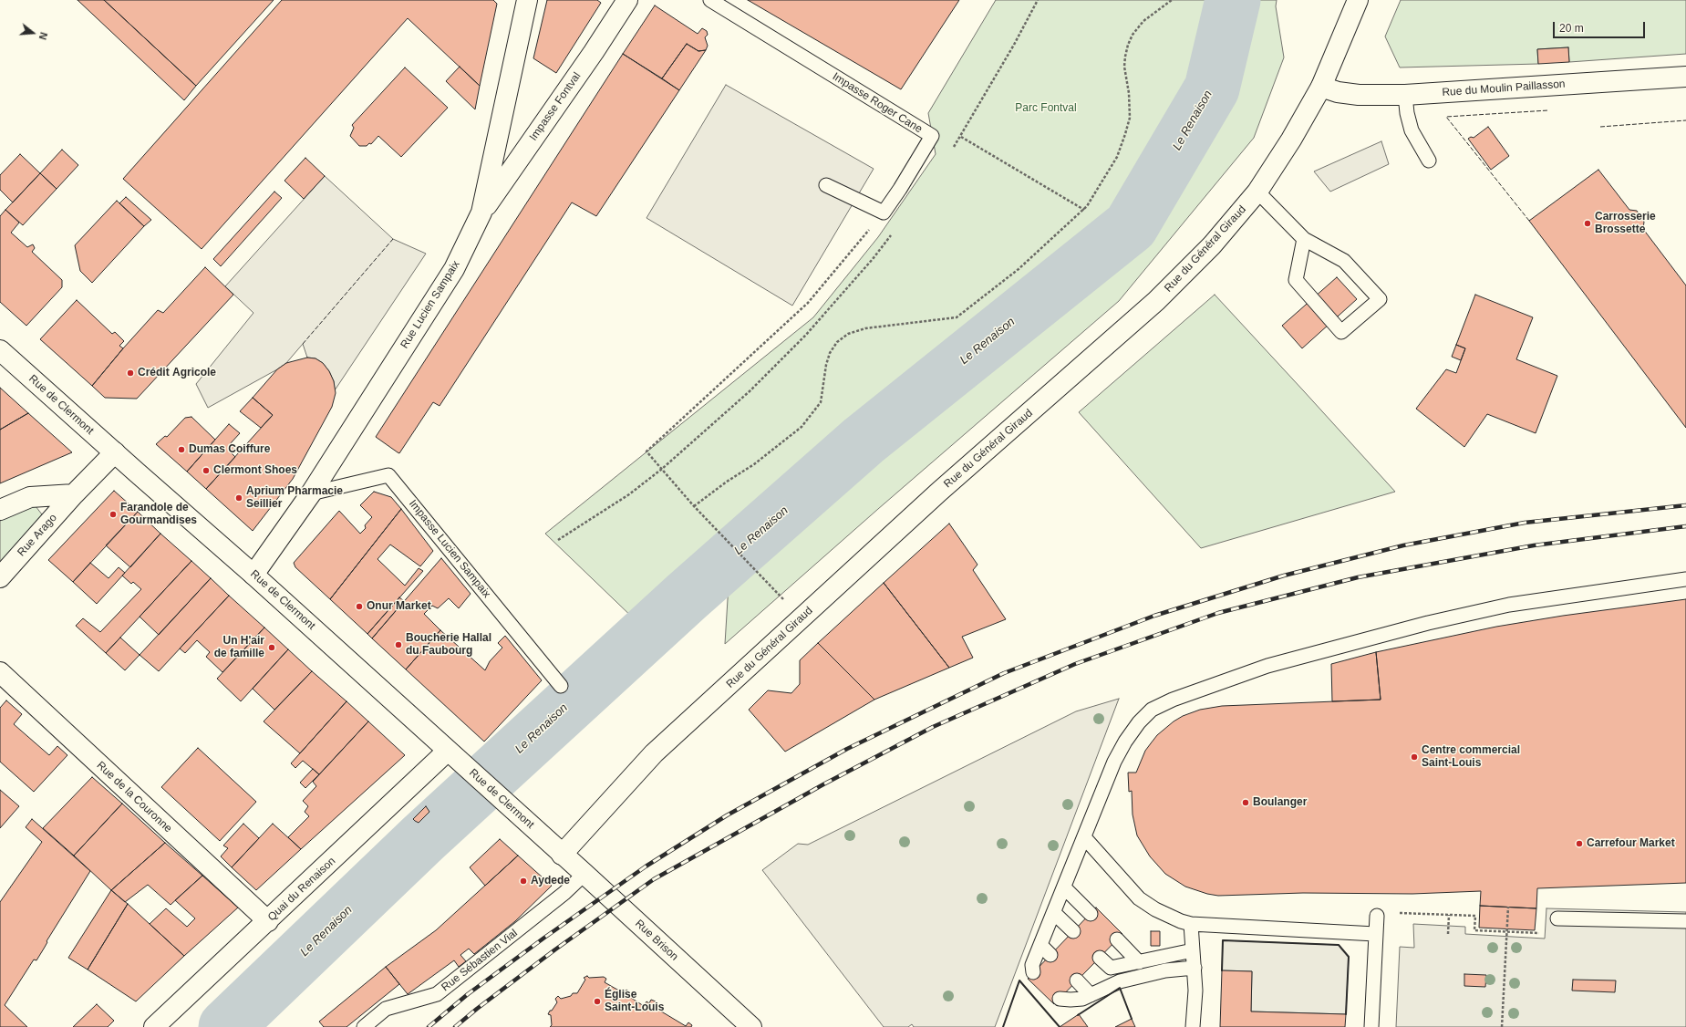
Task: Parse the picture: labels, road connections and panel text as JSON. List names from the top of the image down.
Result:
{
  "streets": {
    "street": [
      "Rue du Moulin Paillasson",
      "Impasse Fontval",
      "Rue du Général Giraud",
      "Rue Lucien Sampaix",
      "Rue de Clermont",
      "Rue Arago",
      "Rue de la Couronne",
      "Quai du Renaison",
      "Rue Brison"
    ],
    "lane": ["Impasse Roger Cane", "Impasse Lucien Sampaix", "Rue Sébastien Vial"]
  },
  "crossings": [
    ["Rue du Moulin Paillasson", "Rue du Général Giraud"],
    ["Impasse Fontval", "Rue Lucien Sampaix"],
    ["Rue du Général Giraud", "Rue de Clermont"],
    ["Rue du Général Giraud", "Rue Brison"],
    ["Rue Lucien Sampaix", "Rue de Clermont"],
    ["Rue Lucien Sampaix", "Impasse Lucien Sampaix"],
    ["Rue de Clermont", "Rue Arago"],
    ["Rue de Clermont", "Quai du Renaison"],
    ["Rue de Clermont", "Rue Brison"],
    ["Rue de la Couronne", "Quai du Renaison"],
    ["Rue Brison", "Rue Sébastien Vial"]
  ],
  "water": ["Le Renaison"],
  "parks": ["Parc Fontval"],
  "places": [
    "Carrosserie Brossette",
    "Crédit Agricole",
    "Dumas Coiffure",
    "Clermont Shoes",
    "Aprium Pharmacie Seillier",
    "Farandole de Gourmandises",
    "Onur Market",
    "Boucherie Hallal du Faubourg",
    "Un H'air de famille",
    "Centre commercial Saint-Louis",
    "Boulanger",
    "Carrefour Market",
    "Aydede",
    "Église Saint-Louis"
  ],
  "scale_bar": "20 m",
  "north": "right"
}
